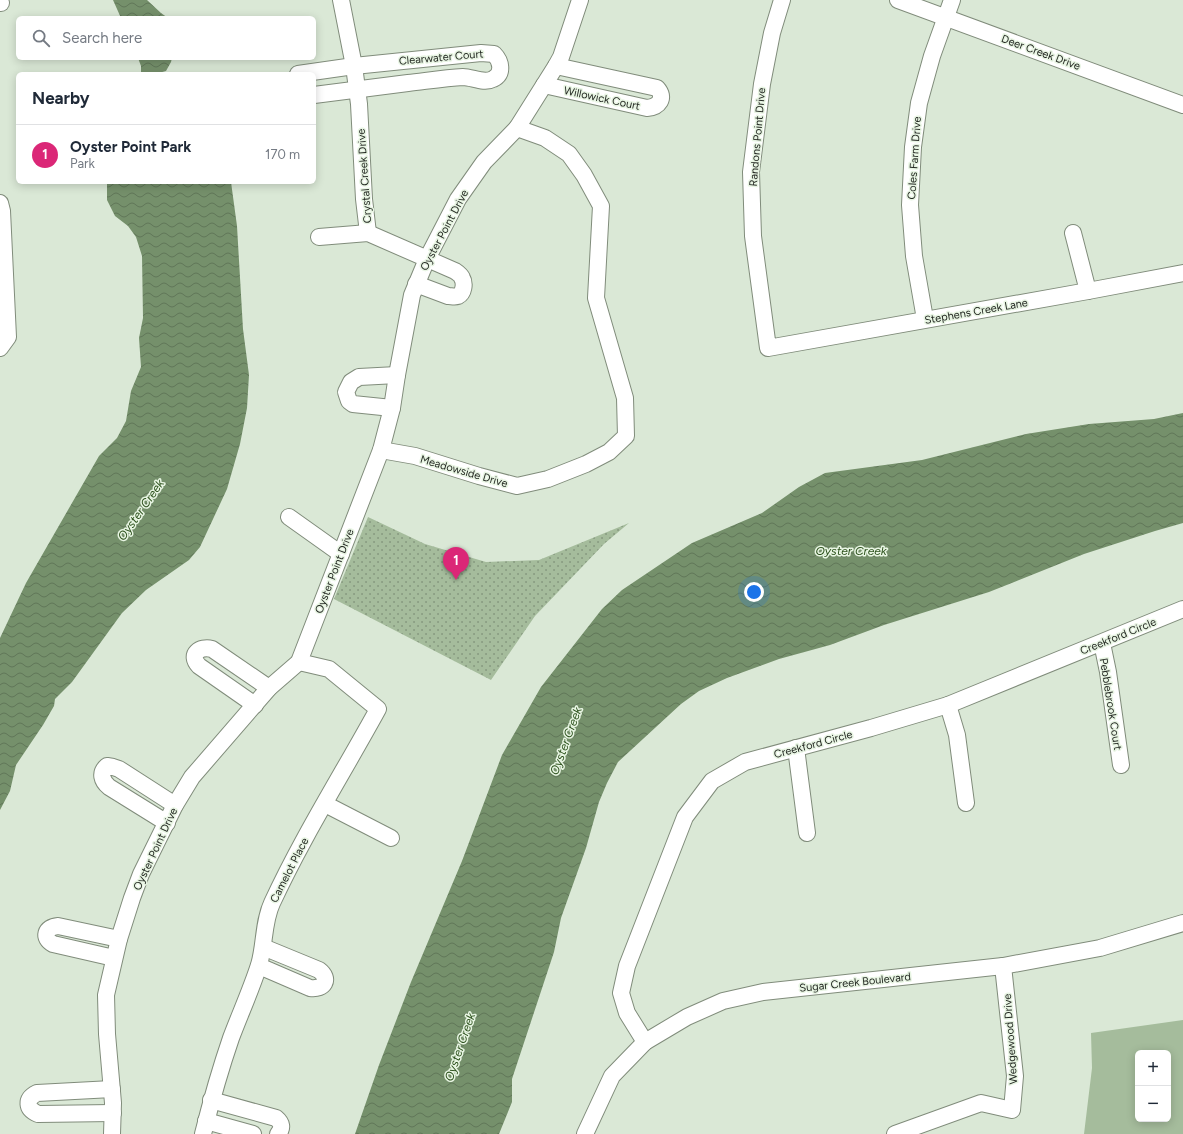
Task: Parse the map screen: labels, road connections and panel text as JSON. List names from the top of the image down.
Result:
{
  "streets": {
    "street": [
      "Deer Creek Drive",
      "Clearwater Court",
      "Willowick Court",
      "Randons Point Drive",
      "Coles Farm Drive",
      "Crystal Creek Drive",
      "Oyster Point Drive",
      "Stephens Creek Lane",
      "Meadowside Drive",
      "Creekford Circle",
      "Pebblebrook Court",
      "Camelot Place",
      "Sugar Creek Boulevard",
      "Wedgewood Drive"
    ]
  },
  "crossings": [
    ["Deer Creek Drive", "Coles Farm Drive"],
    ["Clearwater Court", "Crystal Creek Drive"],
    ["Willowick Court", "Oyster Point Drive"],
    ["Randons Point Drive", "Stephens Creek Lane"],
    ["Coles Farm Drive", "Stephens Creek Lane"],
    ["Crystal Creek Drive", "Oyster Point Drive"],
    ["Oyster Point Drive", "Meadowside Drive"],
    ["Oyster Point Drive", "Camelot Place"],
    ["Creekford Circle", "Pebblebrook Court"],
    ["Creekford Circle", "Sugar Creek Boulevard"],
    ["Sugar Creek Boulevard", "Wedgewood Drive"]
  ],
  "water": ["Oyster Creek"],
  "page": {
    "search": "Search here",
    "heading": "Nearby",
    "list": [
      {
        "mark": "1",
        "name": "Oyster Point Park",
        "note": "Park",
        "value": "170 m"
      }
    ],
    "pins": "1",
    "map_buttons": ["+", "−"]
  }
}
